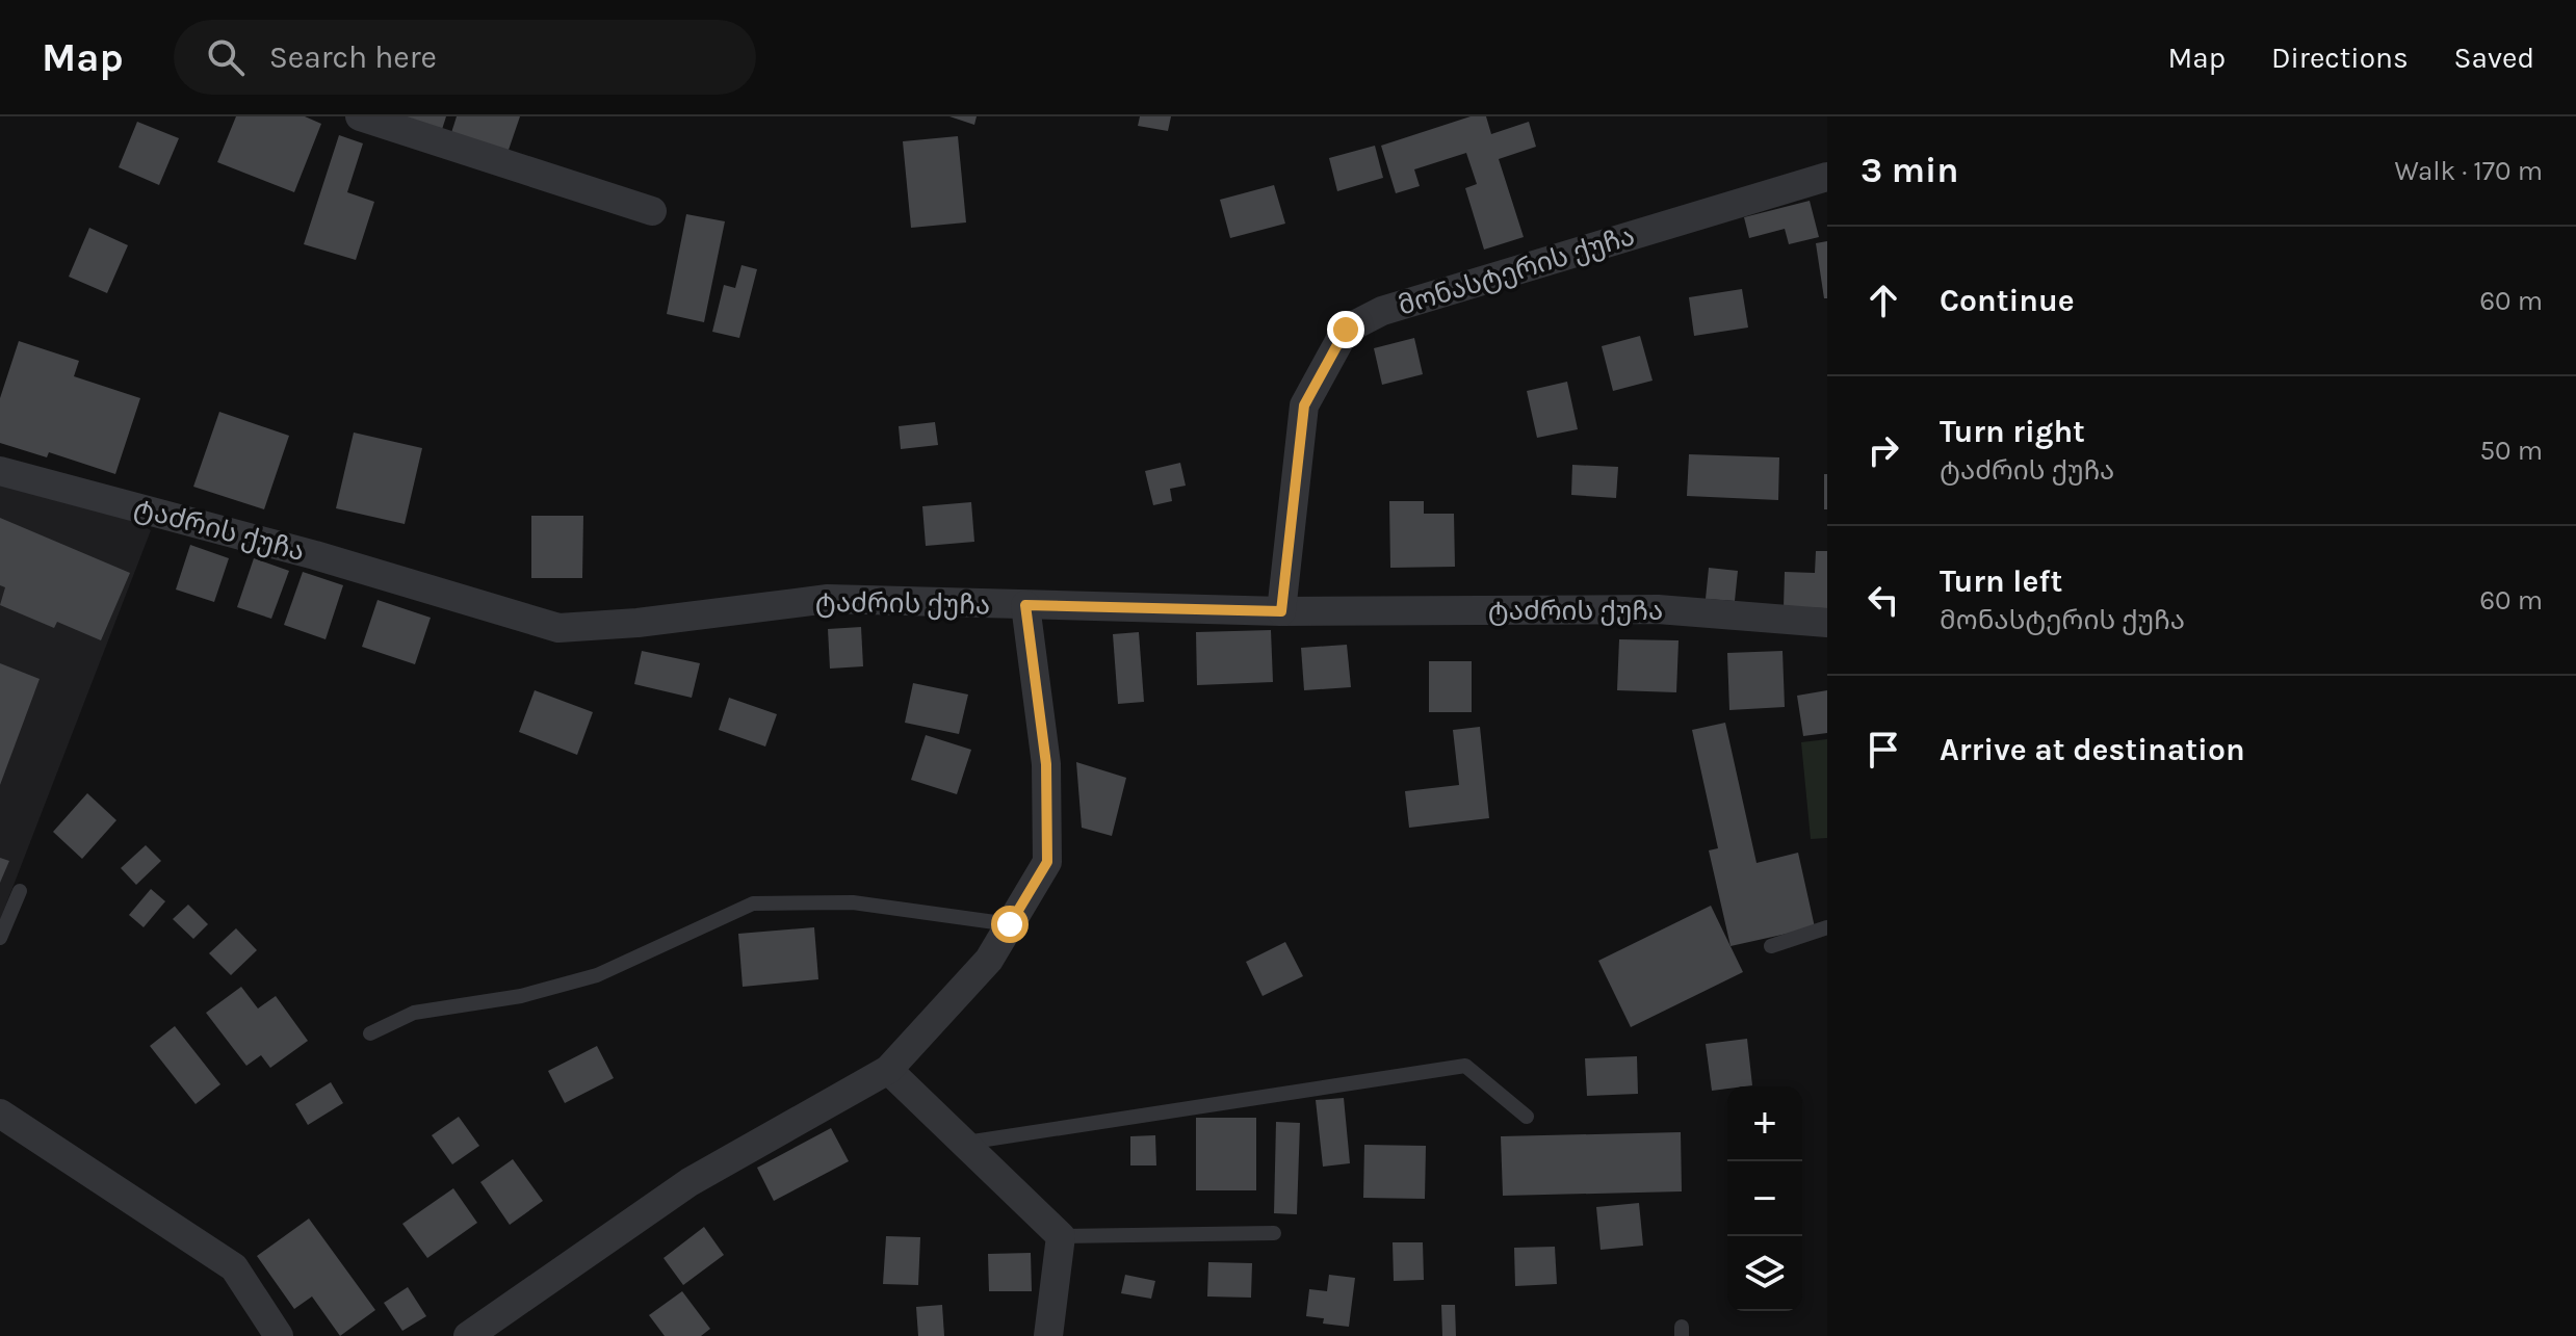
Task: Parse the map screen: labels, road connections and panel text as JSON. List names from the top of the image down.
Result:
{
  "streets": {
    "street": ["მონასტერის ქუჩა", "ტაძრის ქუჩა"]
  },
  "crossings": [
    ["მონასტერის ქუჩა", "ტაძრის ქუჩა"]
  ],
  "page": {
    "header": "Map",
    "search": "Search here",
    "nav": ["Map", "Directions", "Saved"],
    "heading": ["3 min", "Walk · 170 m"],
    "list": [
      ["Continue", "60 m"],
      ["Turn right", "ტაძრის ქუჩა", "50 m"],
      ["Turn left", "მონასტერის ქუჩა", "60 m"],
      "Arrive at destination"
    ],
    "map_buttons": ["+", "−"]
  }
}
